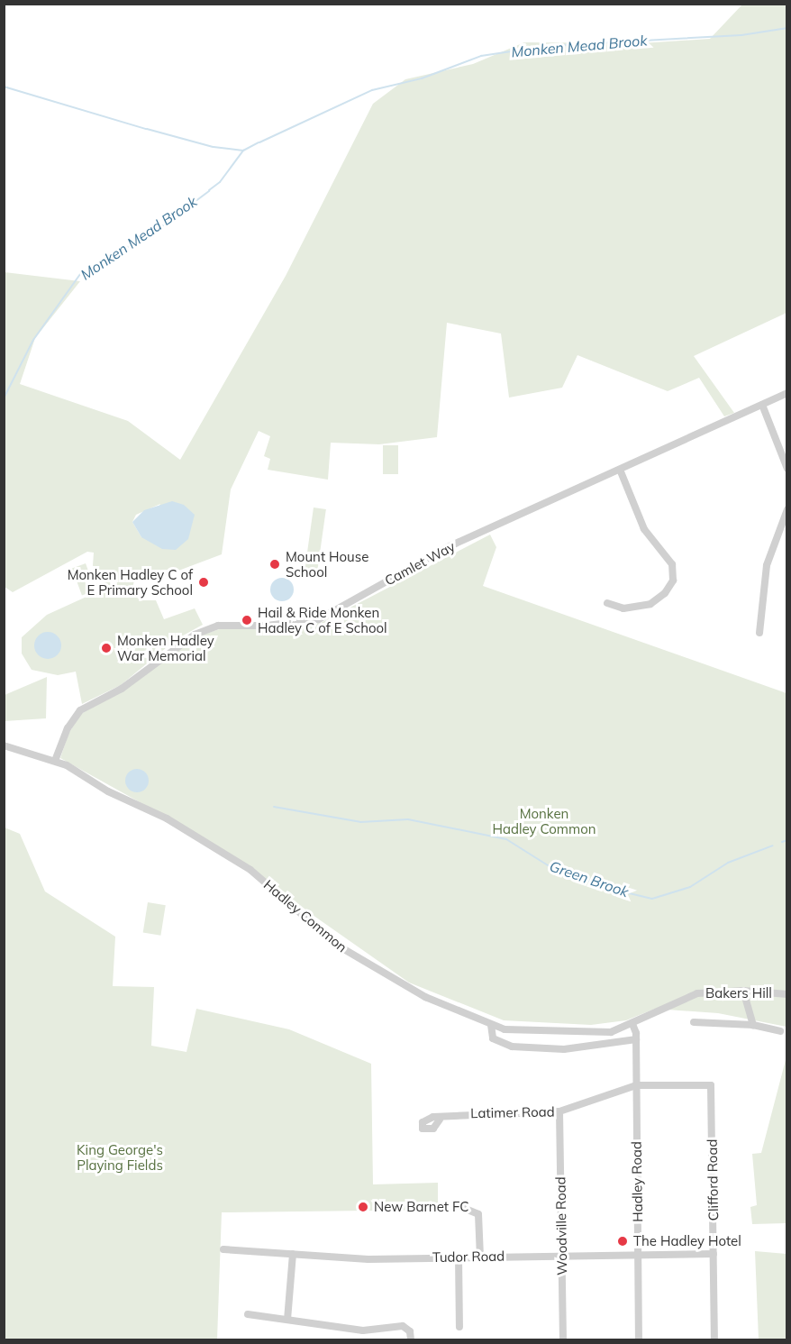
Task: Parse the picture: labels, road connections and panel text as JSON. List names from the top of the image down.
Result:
{
  "streets": {
    "street": [
      "Camlet Way",
      "Hadley Common",
      "Bakers Hill",
      "Latimer Road",
      "Clifford Road",
      "Hadley Road",
      "Woodville Road",
      "Tudor Road"
    ]
  },
  "crossings": [
    ["Camlet Way", "Hadley Common"],
    ["Hadley Common", "Bakers Hill"],
    ["Hadley Common", "Hadley Road"],
    ["Bakers Hill", "Hadley Road"],
    ["Latimer Road", "Clifford Road"],
    ["Latimer Road", "Hadley Road"],
    ["Latimer Road", "Woodville Road"],
    ["Clifford Road", "Tudor Road"],
    ["Hadley Road", "Tudor Road"],
    ["Woodville Road", "Tudor Road"]
  ],
  "water": ["Monken Mead Brook", "Green Brook"],
  "parks": ["Monken Hadley Common", "King George's Playing Fields"],
  "places": [
    "Mount House School",
    "Monken Hadley C of E Primary School",
    "Hail & Ride Monken Hadley C of E School",
    "Monken Hadley War Memorial",
    "New Barnet FC",
    "The Hadley Hotel"
  ]
}
